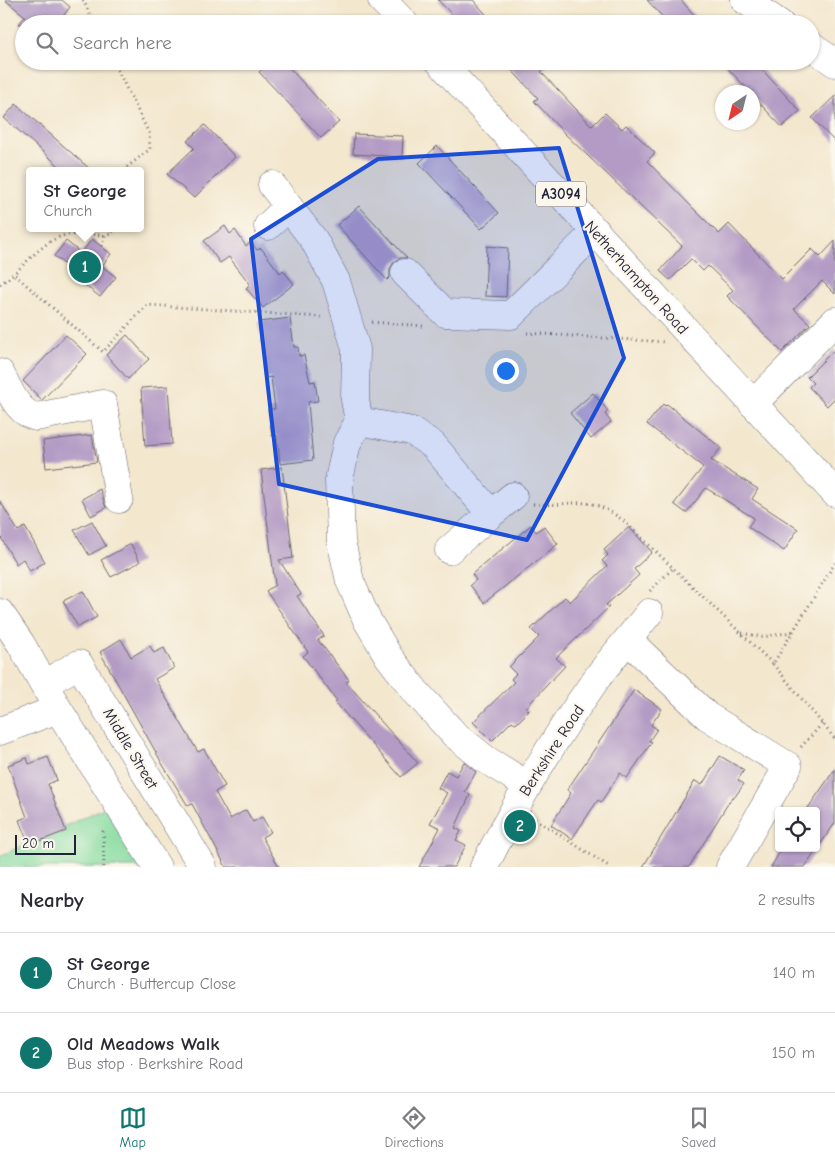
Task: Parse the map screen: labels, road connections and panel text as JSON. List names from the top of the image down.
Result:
{
  "streets": {
    "street": [
      "A3094",
      "Netherhampton Road",
      "Middle Street",
      "Berkshire Road"
    ]
  },
  "scale_bar": "20 m",
  "north": "bottom left",
  "page": {
    "search": "Search here",
    "popup": ["St George", "Church"],
    "pins": ["1", "2"],
    "scale": "20 m",
    "heading": ["Nearby", "2 results"],
    "list": [
      {
        "mark": "1",
        "name": "St George",
        "note": "Church · Buttercup Close",
        "value": "140 m"
      },
      {
        "mark": "2",
        "name": "Old Meadows Walk",
        "note": "Bus stop · Berkshire Road",
        "value": "150 m"
      }
    ],
    "nav": ["Map", "Directions", "Saved"]
  }
}
